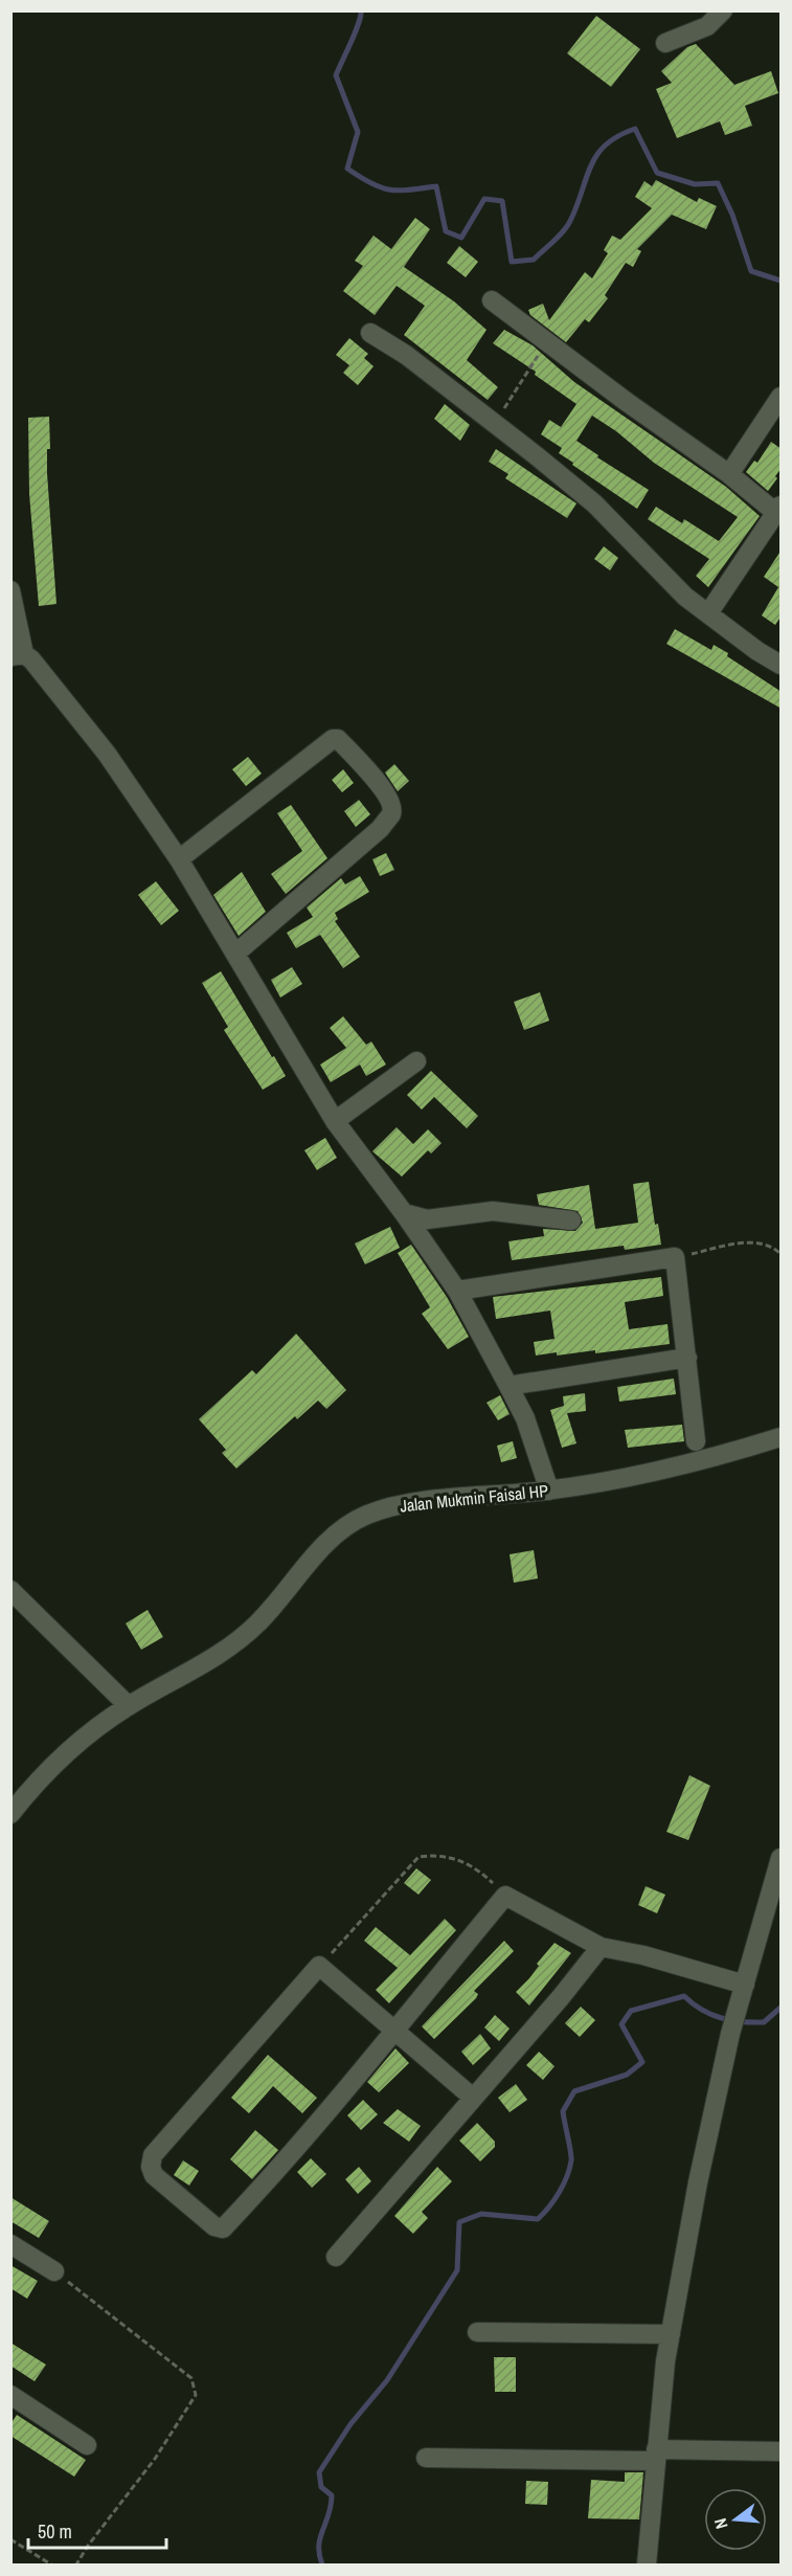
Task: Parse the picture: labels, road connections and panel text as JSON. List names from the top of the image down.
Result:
{
  "streets": {
    "street": ["Jalan Mukmin Faisal HP"]
  },
  "scale_bar": "50 m",
  "north": "left"
}
